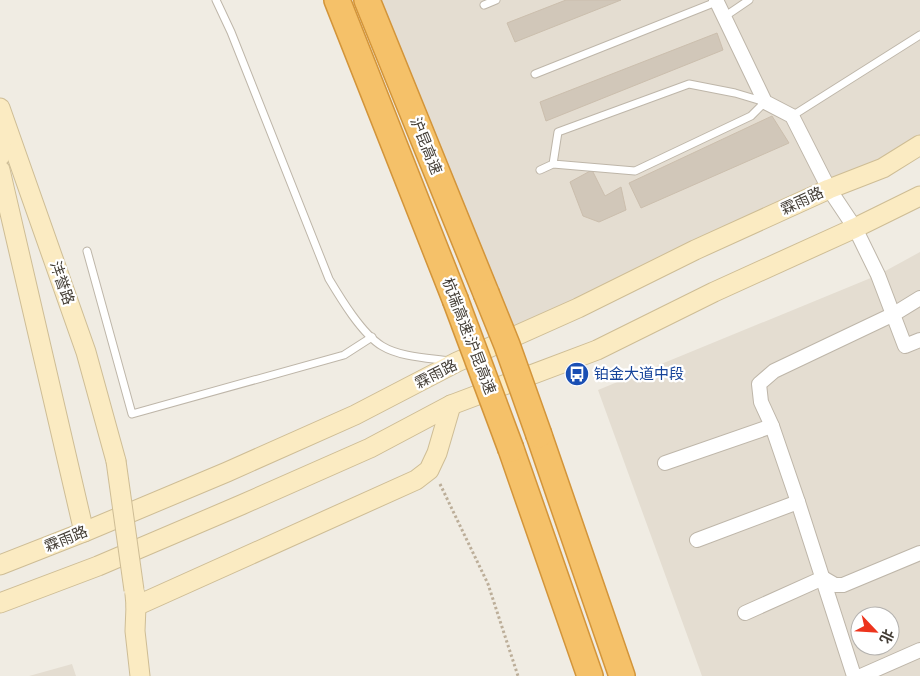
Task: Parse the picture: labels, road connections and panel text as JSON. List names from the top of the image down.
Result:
{
  "streets": {
    "highway": ["沪昆高速", "杭瑞高速;沪昆高速"],
    "main road": ["霖雨路", "沣誉路"]
  },
  "crossings": [
    ["沪昆高速", "杭瑞高速;沪昆高速"]
  ],
  "places": {
    "bus stop": ["铂金大道中段"]
  },
  "north": "bottom right"
}
